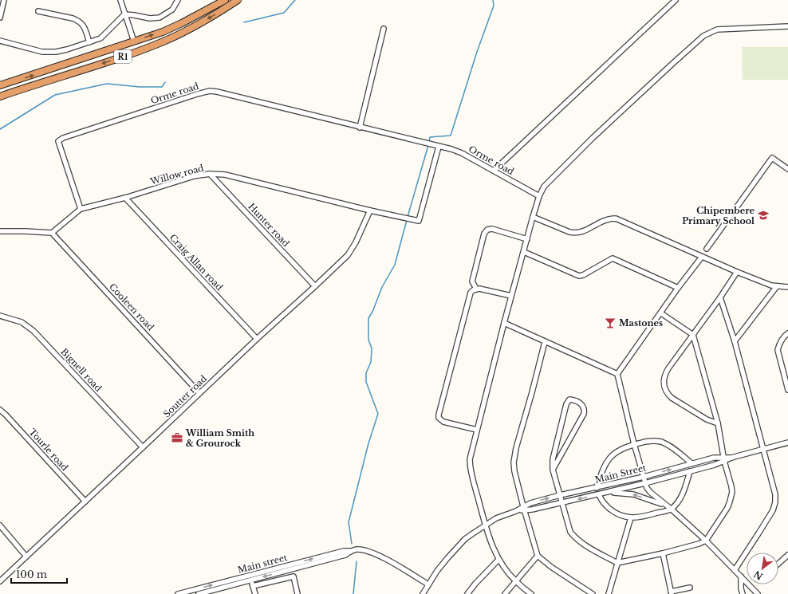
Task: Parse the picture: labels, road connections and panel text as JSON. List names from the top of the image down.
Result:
{
  "streets": {
    "highway": ["R1"],
    "street": [
      "Orme road",
      "Willow road",
      "Hunter road",
      "Craig Allan road",
      "Cooleen road",
      "Bignell road",
      "Soutter road",
      "Tourle road",
      "Main Street",
      "Main street"
    ]
  },
  "crossings": [
    ["Orme road", "Willow road"],
    ["Willow road", "Hunter road"],
    ["Willow road", "Craig Allan road"],
    ["Willow road", "Cooleen road"],
    ["Willow road", "Soutter road"],
    ["Hunter road", "Soutter road"],
    ["Craig Allan road", "Soutter road"],
    ["Cooleen road", "Soutter road"],
    ["Bignell road", "Soutter road"],
    ["Soutter road", "Tourle road"],
    ["Main Street", "Main street"]
  ],
  "places": {
    "school or university": ["Chipembere Primary School"],
    "bar": ["Mastones"],
    "office": ["William Smith & Grourock"]
  },
  "scale_bar": "100 m",
  "north": "bottom left"
}
